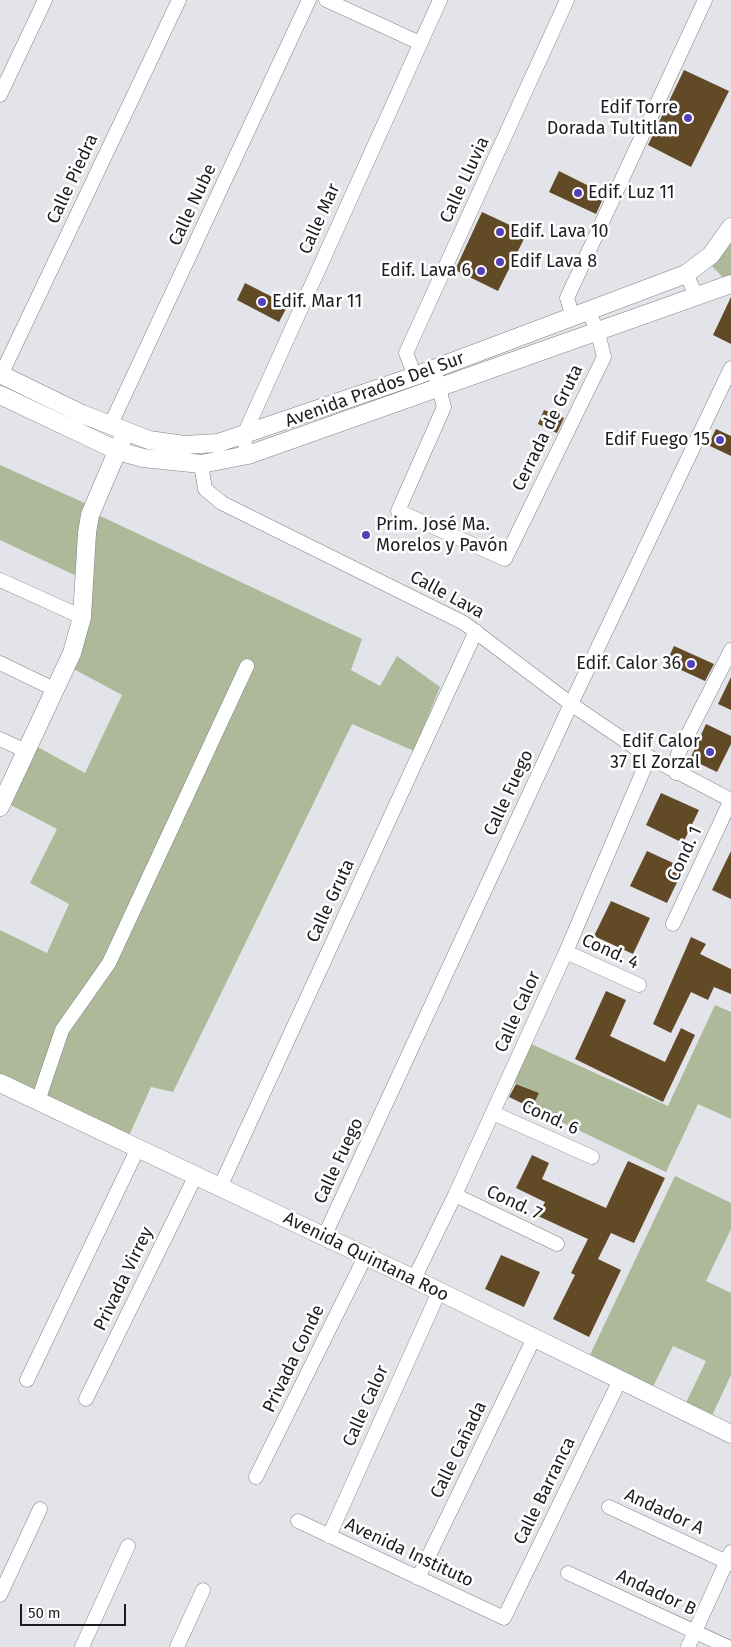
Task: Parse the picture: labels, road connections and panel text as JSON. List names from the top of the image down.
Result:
{
  "streets": {
    "main road": ["Avenida Prados Del Sur", "Avenida Quintana Roo"],
    "street": [
      "Calle Piedra",
      "Calle Lluvia",
      "Calle Nube",
      "Calle Mar",
      "Cerrada de Gruta",
      "Calle Lava",
      "Calle Fuego",
      "Cond. 1",
      "Calle Gruta",
      "Cond. 4",
      "Calle Calor",
      "Cond. 6",
      "Cond. 7",
      "Privada Virrey",
      "Privada Conde",
      "Calle Cañada",
      "Calle Barranca",
      "Andador A",
      "Avenida Instituto",
      "Andador B"
    ]
  },
  "crossings": [
    ["Calle Piedra", "Avenida Prados Del Sur"],
    ["Calle Lluvia", "Avenida Prados Del Sur"],
    ["Calle Nube", "Avenida Prados Del Sur"],
    ["Calle Mar", "Avenida Prados Del Sur"],
    ["Avenida Prados Del Sur", "Cerrada de Gruta"],
    ["Avenida Prados Del Sur", "Calle Lava"],
    ["Calle Lava", "Calle Fuego"],
    ["Calle Lava", "Cond. 1"],
    ["Calle Lava", "Calle Gruta"],
    ["Calle Lava", "Calle Calor"],
    ["Calle Fuego", "Avenida Quintana Roo"],
    ["Calle Gruta", "Avenida Quintana Roo"],
    ["Cond. 4", "Calle Calor"],
    ["Calle Calor", "Cond. 6"],
    ["Calle Calor", "Cond. 7"],
    ["Calle Calor", "Avenida Quintana Roo"],
    ["Calle Calor", "Avenida Instituto"],
    ["Avenida Quintana Roo", "Privada Virrey"],
    ["Avenida Quintana Roo", "Privada Conde"],
    ["Avenida Quintana Roo", "Calle Cañada"],
    ["Avenida Quintana Roo", "Calle Barranca"],
    ["Calle Cañada", "Avenida Instituto"],
    ["Calle Barranca", "Avenida Instituto"]
  ],
  "places": [
    "Edif Torre Dorada Tultitlan",
    "Edif. Luz 11",
    "Edif. Lava 10",
    "Edif Lava 8",
    "Edif. Lava 6",
    "Edif. Mar 11",
    "Edif Fuego 15",
    "Prim. José Ma. Morelos y Pavón",
    "Edif. Calor 36",
    "Edif Calor 37 El Zorzal"
  ],
  "scale_bar": "50 m"
}
